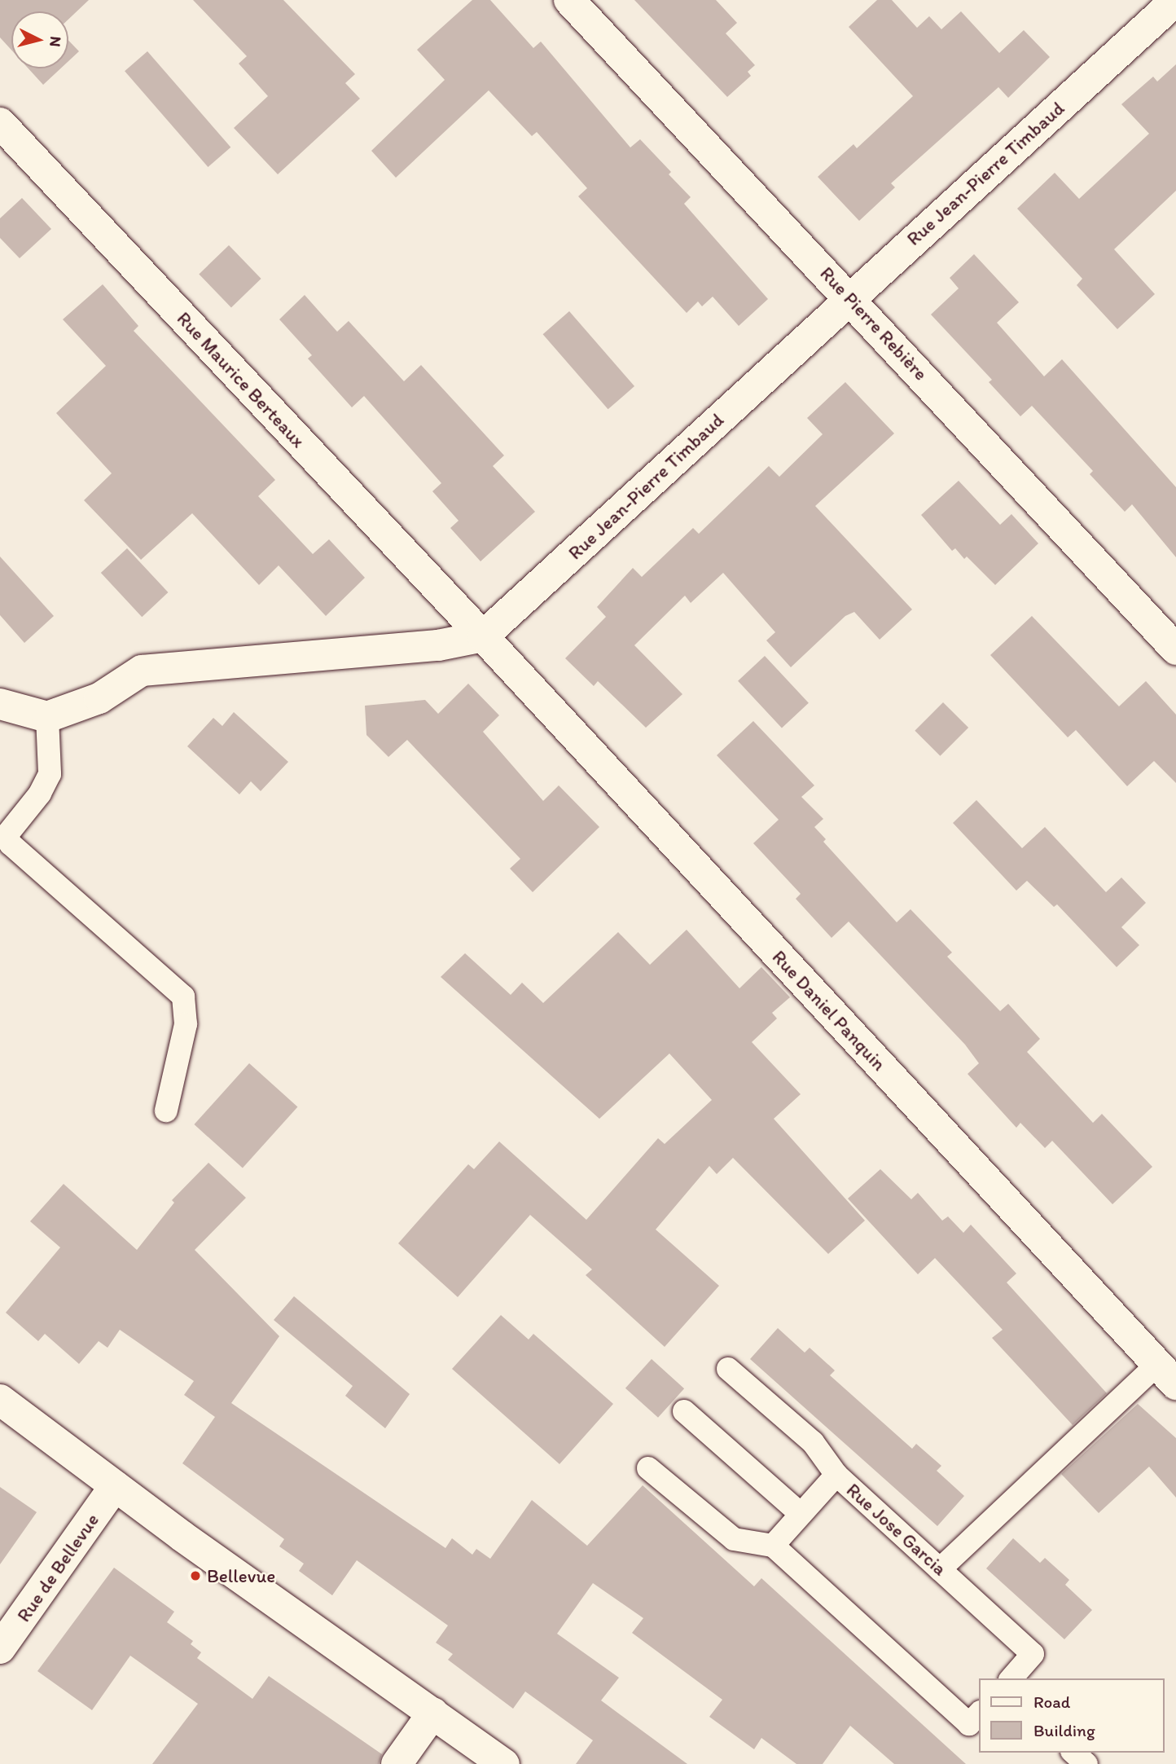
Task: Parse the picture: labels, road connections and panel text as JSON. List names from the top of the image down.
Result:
{
  "streets": {
    "street": [
      "Rue Jean-Pierre Timbaud",
      "Rue Pierre Rebière",
      "Rue Maurice Berteaux",
      "Rue Daniel Panquin",
      "Rue de Bellevue"
    ],
    "lane": ["Rue Jose Garcia"]
  },
  "crossings": [
    ["Rue Jean-Pierre Timbaud", "Rue Pierre Rebière"],
    ["Rue Jean-Pierre Timbaud", "Rue Maurice Berteaux"],
    ["Rue Jean-Pierre Timbaud", "Rue Daniel Panquin"],
    ["Rue Maurice Berteaux", "Rue Daniel Panquin"]
  ],
  "places": ["Bellevue"],
  "legend": ["Road", "Building"],
  "north": "right"
}
